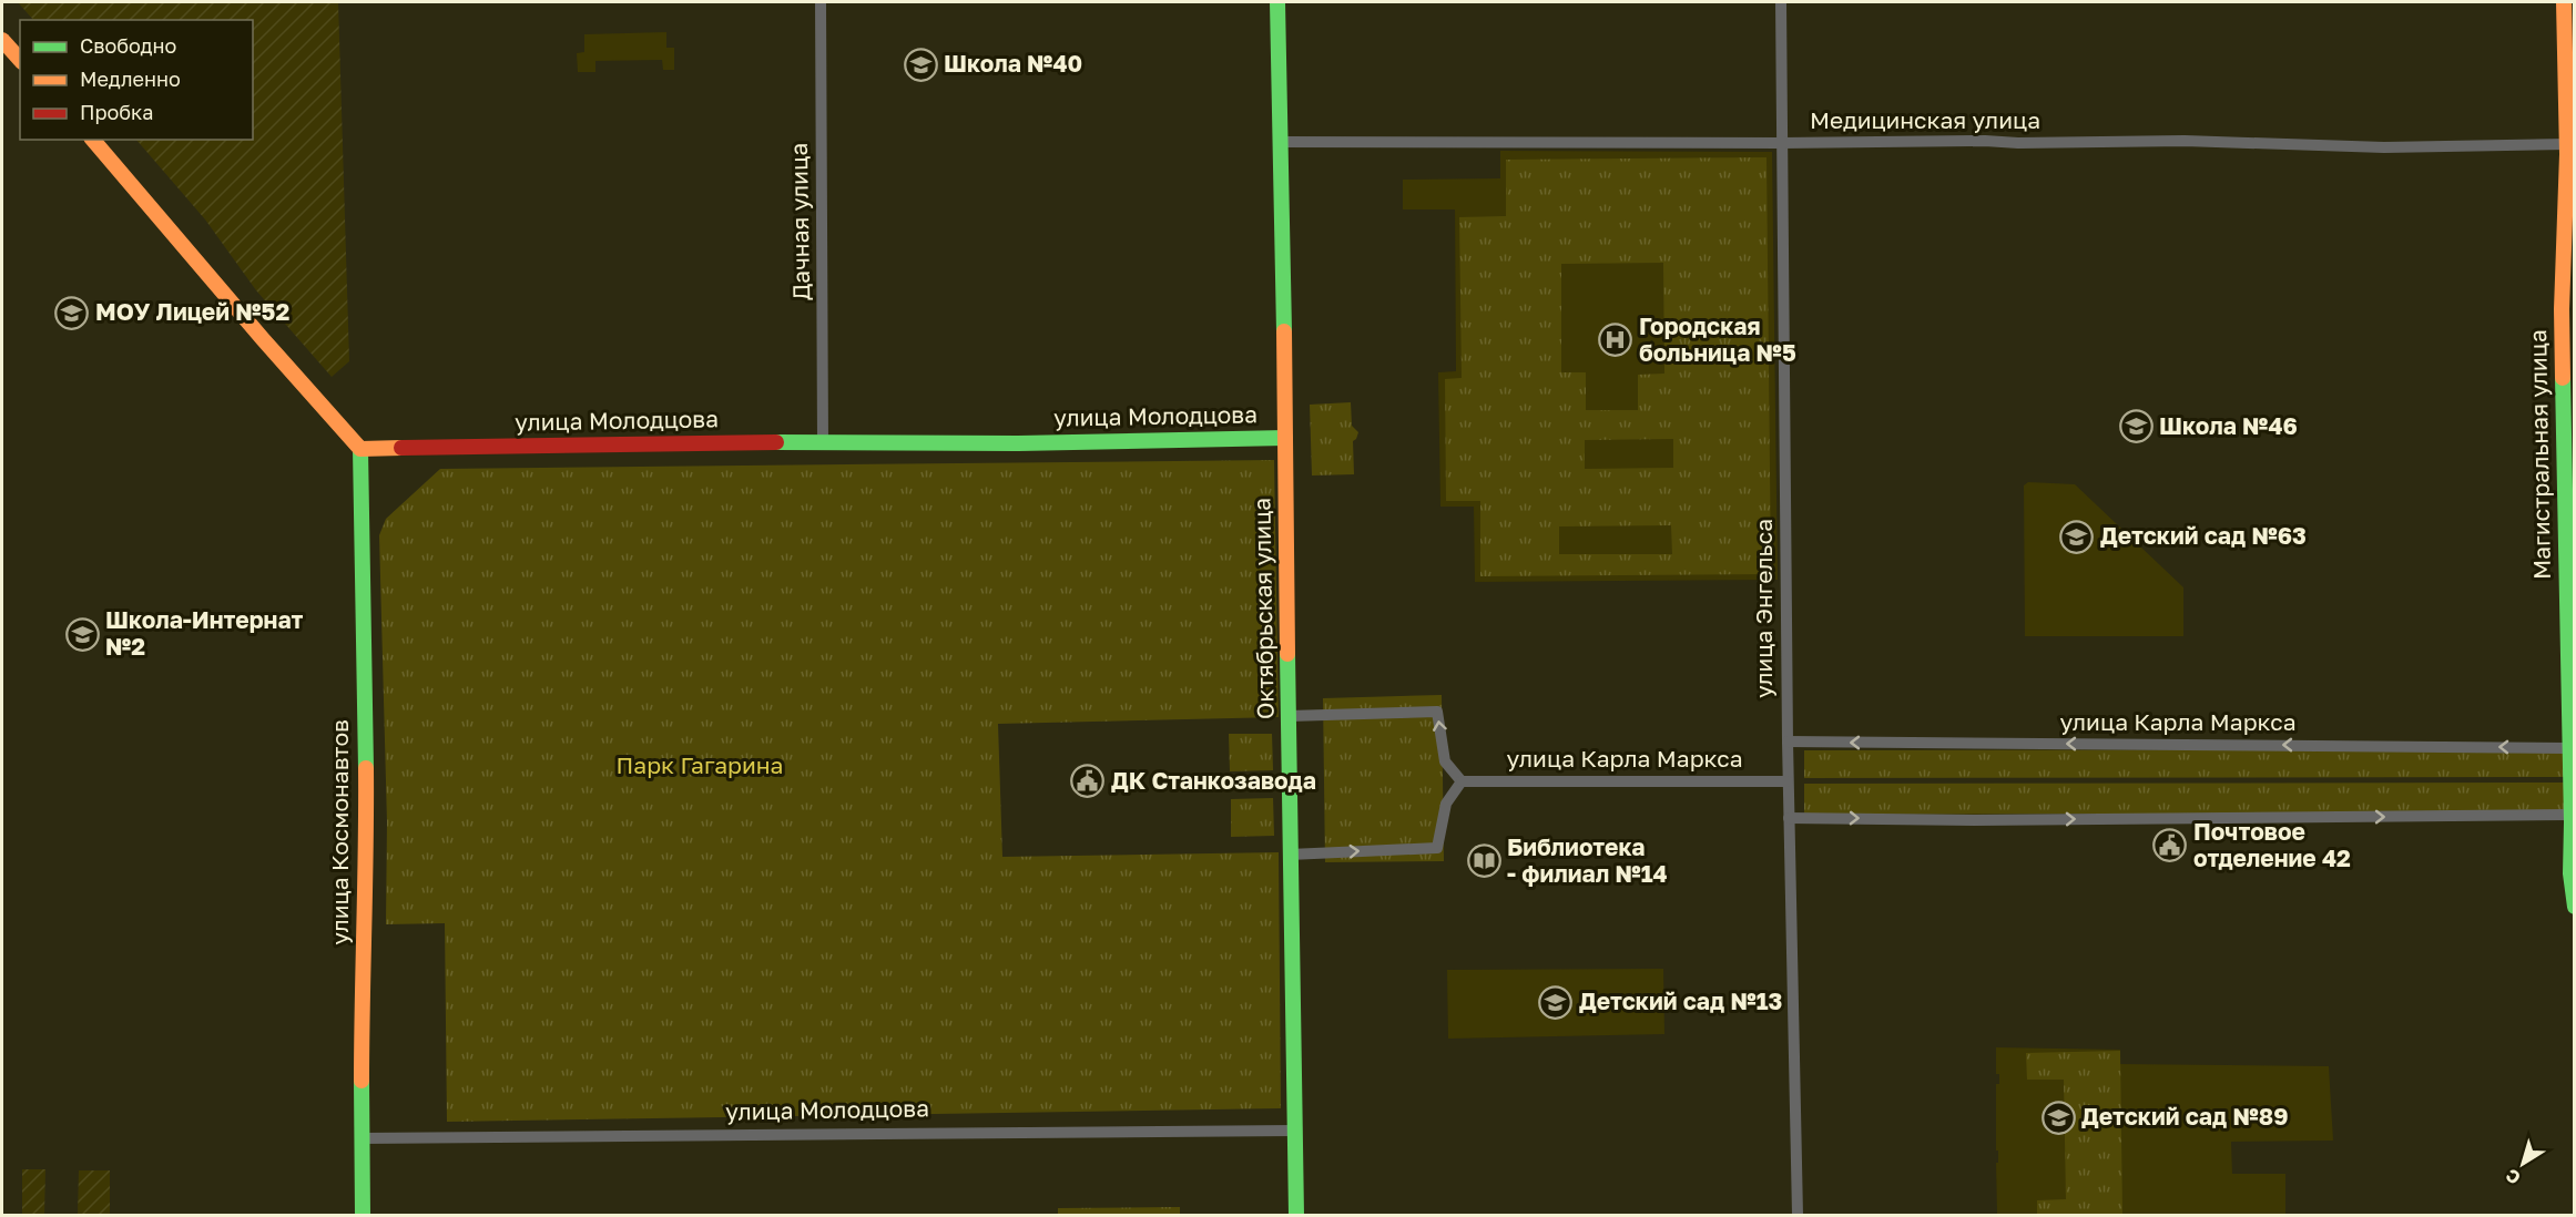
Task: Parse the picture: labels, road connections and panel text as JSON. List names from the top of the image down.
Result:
{
  "streets": {
    "street": [
      "Медицинская улица",
      "Дачная улица",
      "улица Молодцова",
      "Магистральная улица",
      "Октябрьская улица",
      "улица Энгельса",
      "улица Карла Маркса",
      "улица Космонавтов"
    ]
  },
  "crossings": [
    ["Медицинская улица", "Магистральная улица"],
    ["Медицинская улица", "Октябрьская улица"],
    ["Медицинская улица", "улица Энгельса"],
    ["Дачная улица", "улица Молодцова"],
    ["улица Молодцова", "Октябрьская улица"],
    ["улица Молодцова", "улица Космонавтов"],
    ["Магистральная улица", "улица Карла Маркса"],
    ["улица Энгельса", "улица Карла Маркса"]
  ],
  "parks": ["Парк Гагарина"],
  "places": {
    "school or university": [
      "Школа №40",
      "МОУ Лицей №52",
      "Школа №46",
      "Детский сад №63",
      "Школа-Интернат №2",
      "Детский сад №13",
      "Детский сад №89"
    ],
    "hospital": ["Городская больница №5"],
    "public building": ["ДК Станкозавода", "Почтовое отделение 42"],
    "library": ["Библиотека - филиал №14"]
  },
  "legend": ["Свободно", "Медленно", "Пробка"],
  "north": "bottom left"
}
